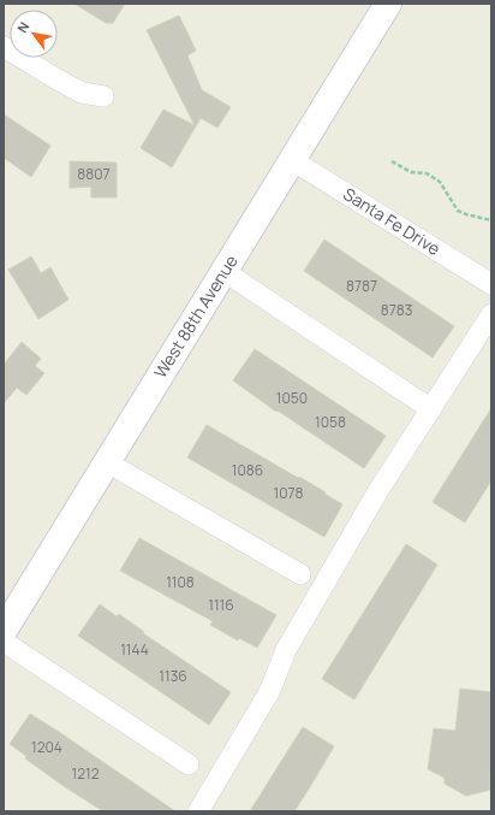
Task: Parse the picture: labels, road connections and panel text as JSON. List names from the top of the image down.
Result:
{
  "streets": {
    "main road": ["West 88th Avenue"],
    "street": ["Santa Fe Drive"]
  },
  "crossings": [
    ["Santa Fe Drive", "West 88th Avenue"]
  ],
  "house_numbers": [
    "8807",
    "8787",
    "8783",
    "1050",
    "1058",
    "1086",
    "1078",
    "1108",
    "1116",
    "1144",
    "1136",
    "1204",
    "1212"
  ],
  "north": "top left"
}
